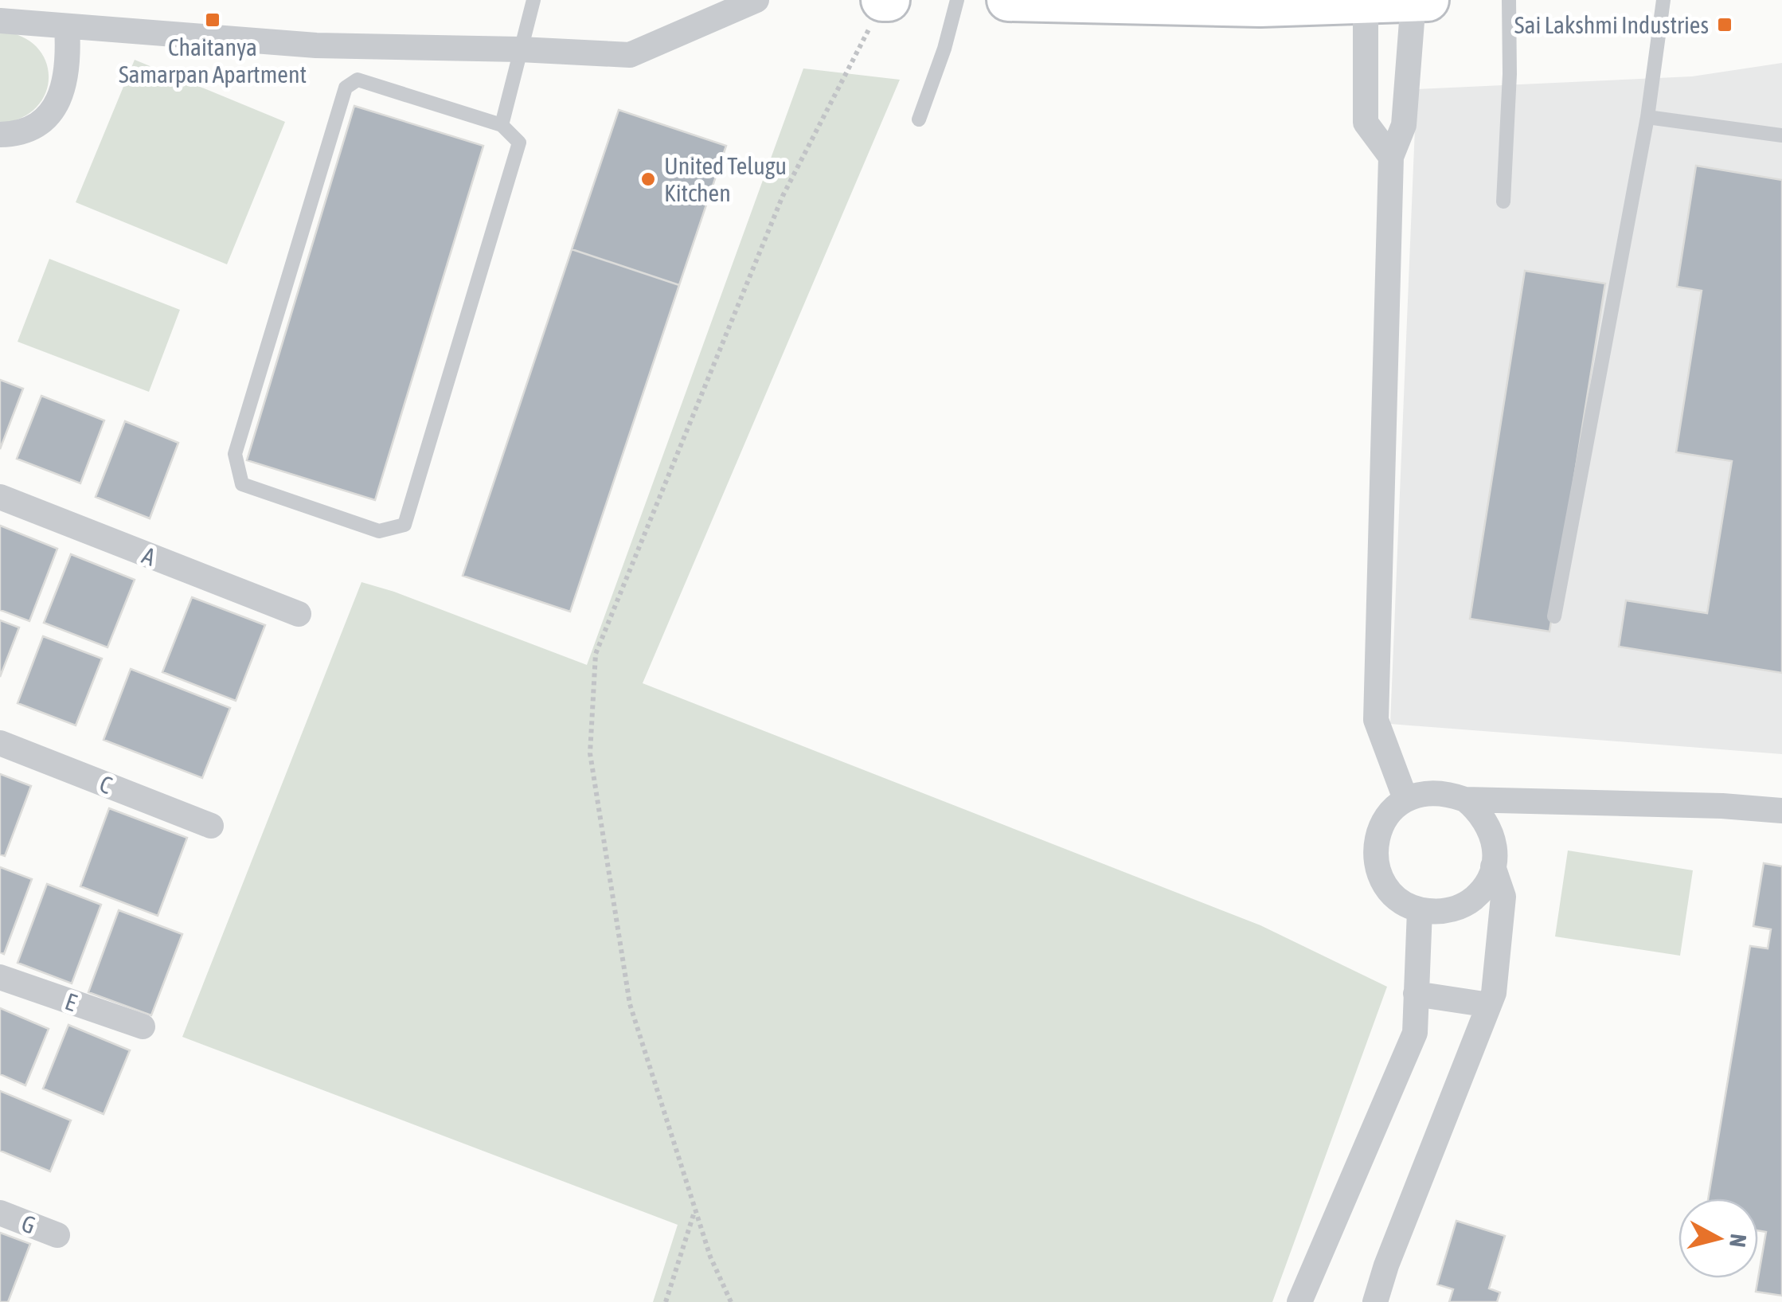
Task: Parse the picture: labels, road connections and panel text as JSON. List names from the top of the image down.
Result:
{
  "streets": {
    "street": [
      "A",
      "C",
      "E",
      "G"
    ]
  },
  "places": {
    "transit": ["Chaitanya Samarpan Apartment", "Sai Lakshmi Industries"],
    "other": ["United Telugu Kitchen"]
  },
  "north": "right"
}
